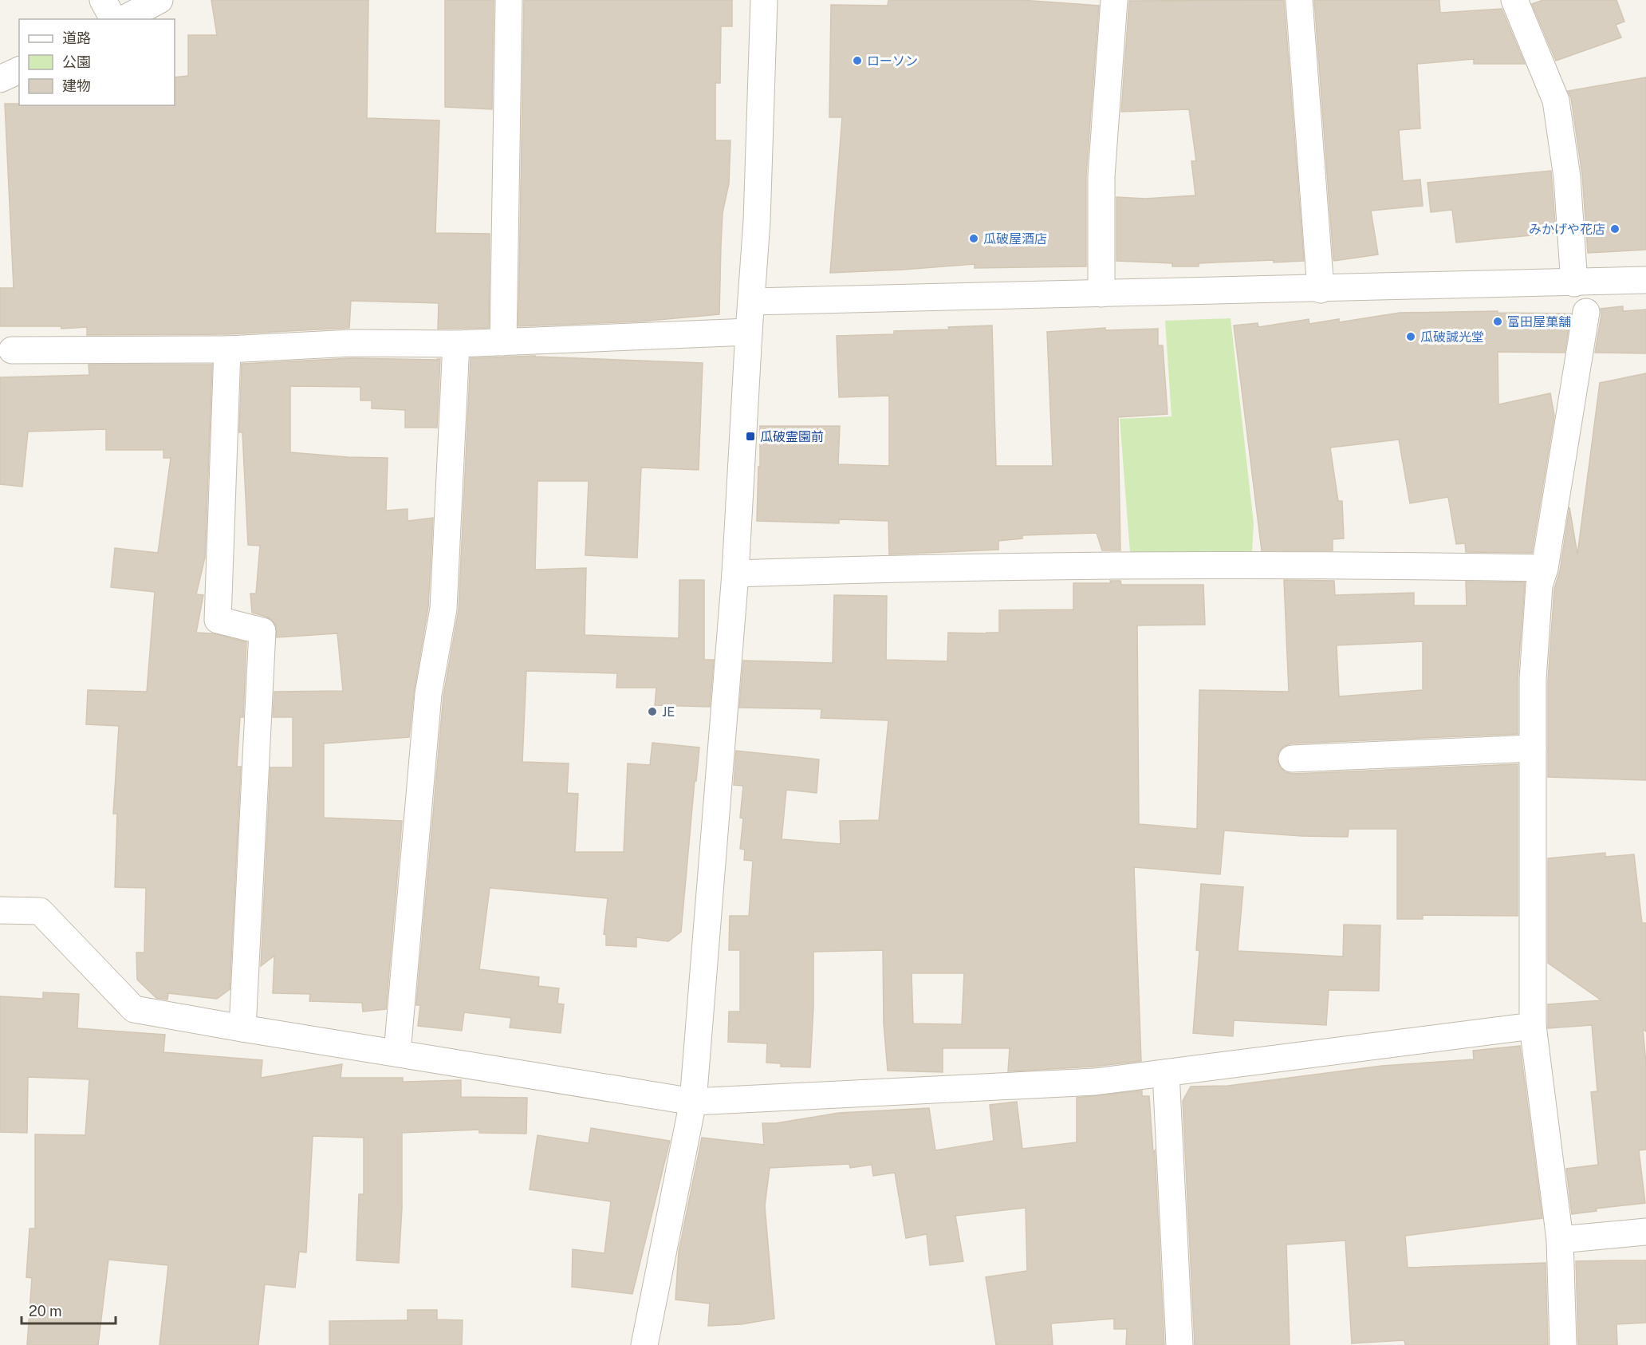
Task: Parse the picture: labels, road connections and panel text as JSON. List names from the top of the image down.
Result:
{
  "places": {
    "other": [
      "ローソン",
      "みかげや花店",
      "瓜破屋酒店",
      "富田屋菓舗",
      "瓜破誠光堂",
      "JE"
    ],
    "transit": ["瓜破霊園前"]
  },
  "legend": ["道路", "公園", "建物"],
  "scale_bar": "20 m"
}
